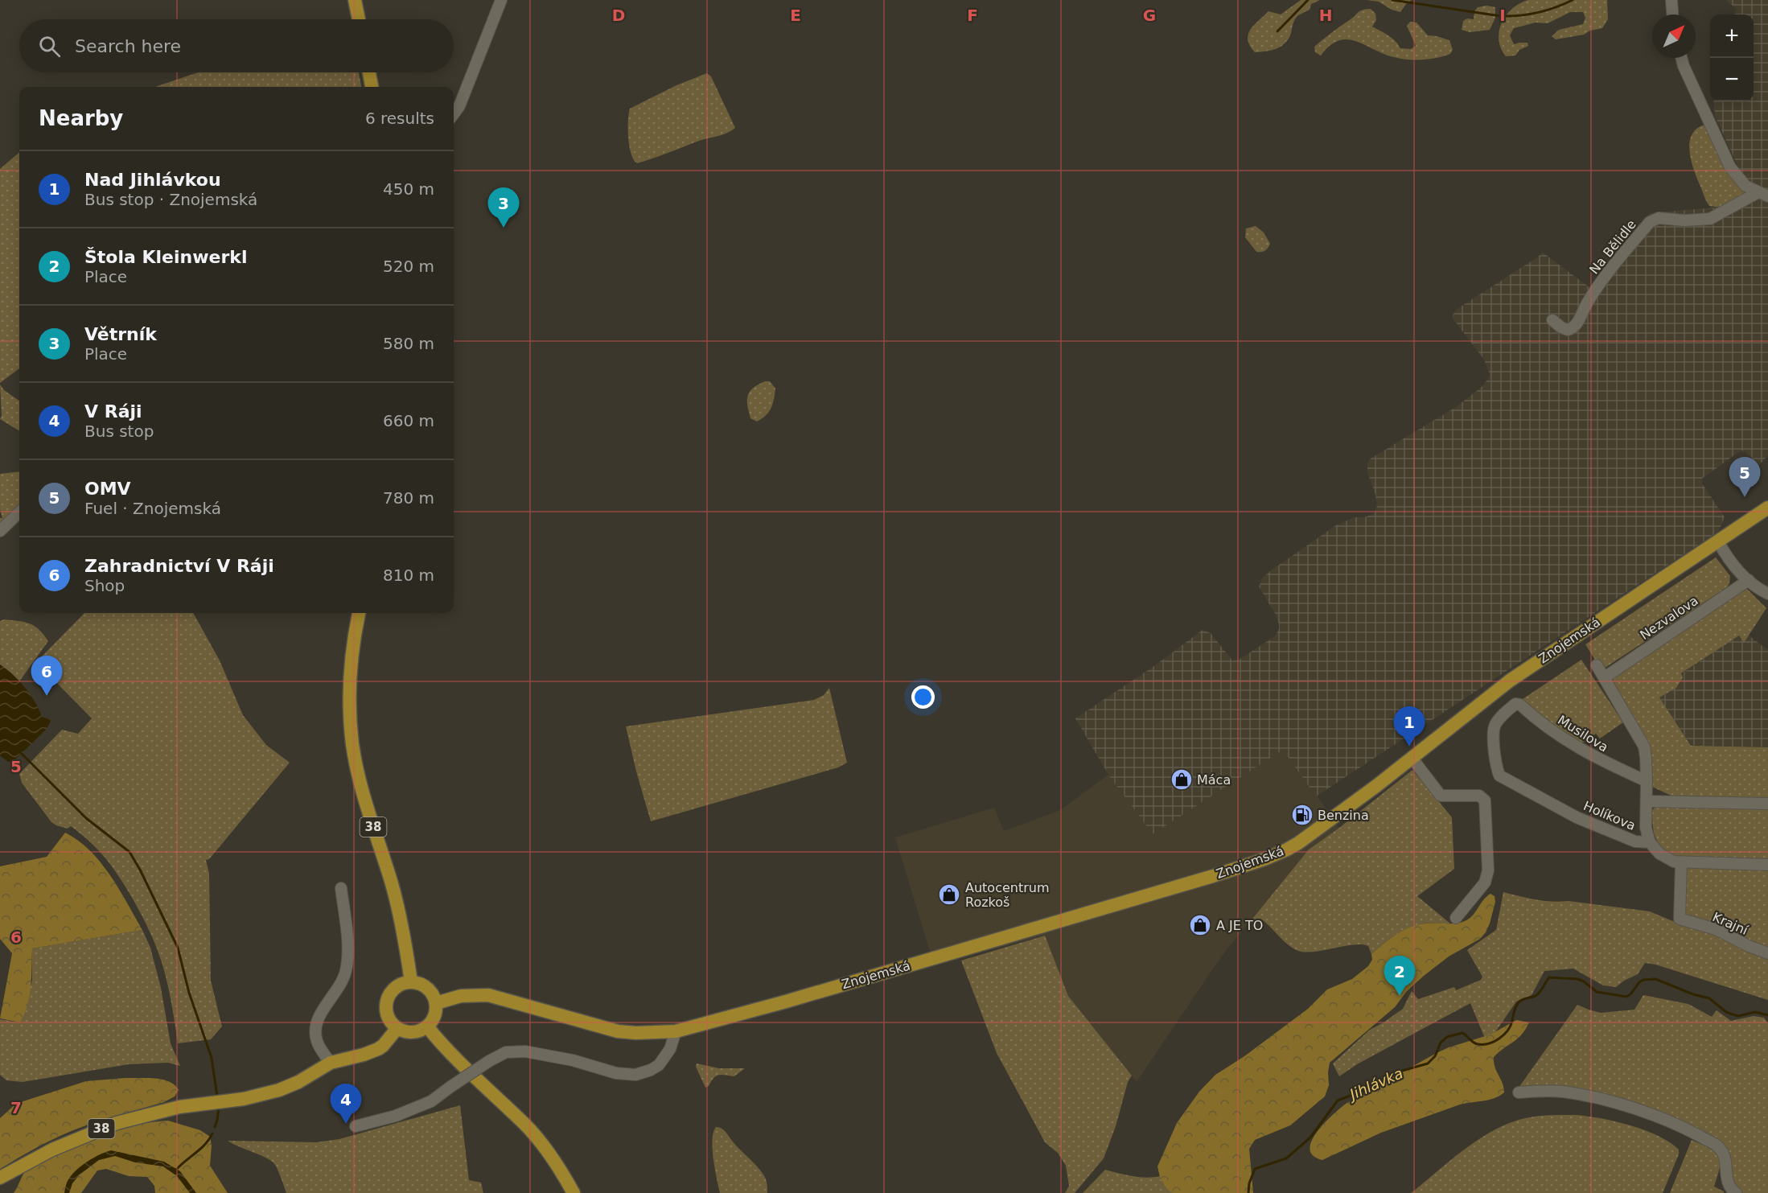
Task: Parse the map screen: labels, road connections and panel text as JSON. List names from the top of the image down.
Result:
{
  "streets": {
    "main road": ["Znojemská", "38"],
    "street": [
      "Na Bělidle",
      "Nezvalova",
      "Musilova",
      "Holíkova",
      "Krajní"
    ]
  },
  "crossings": [
    ["Znojemská", "38"],
    ["Musilova", "Holíkova"]
  ],
  "water": ["Jihlávka"],
  "places": {
    "shop": ["Máca", "Autocentrum Rozkoš", "A JE TO"],
    "fuel station": ["Benzina"]
  },
  "north": "top right",
  "page": {
    "map_buttons": ["+", "−"],
    "search": "Search here",
    "heading": ["Nearby", "6 results"],
    "list": [
      {
        "mark": "1",
        "name": "Nad Jihlávkou",
        "note": "Bus stop · Znojemská",
        "value": "450 m"
      },
      {
        "mark": "2",
        "name": "Štola Kleinwerkl",
        "note": "Place",
        "value": "520 m"
      },
      {
        "mark": "3",
        "name": "Větrník",
        "note": "Place",
        "value": "580 m"
      },
      {
        "mark": "4",
        "name": "V Ráji",
        "note": "Bus stop",
        "value": "660 m"
      },
      {
        "mark": "5",
        "name": "OMV",
        "note": "Fuel · Znojemská",
        "value": "780 m"
      },
      {
        "mark": "6",
        "name": "Zahradnictví V Ráji",
        "note": "Shop",
        "value": "810 m"
      }
    ],
    "pins": [
      "3",
      "5",
      "6",
      "1",
      "2",
      "4"
    ]
  },
  "grid": {
    "columns": [
      "D",
      "E",
      "F",
      "G",
      "H",
      "I"
    ],
    "rows": ["5", "6", "7"]
  }
}
